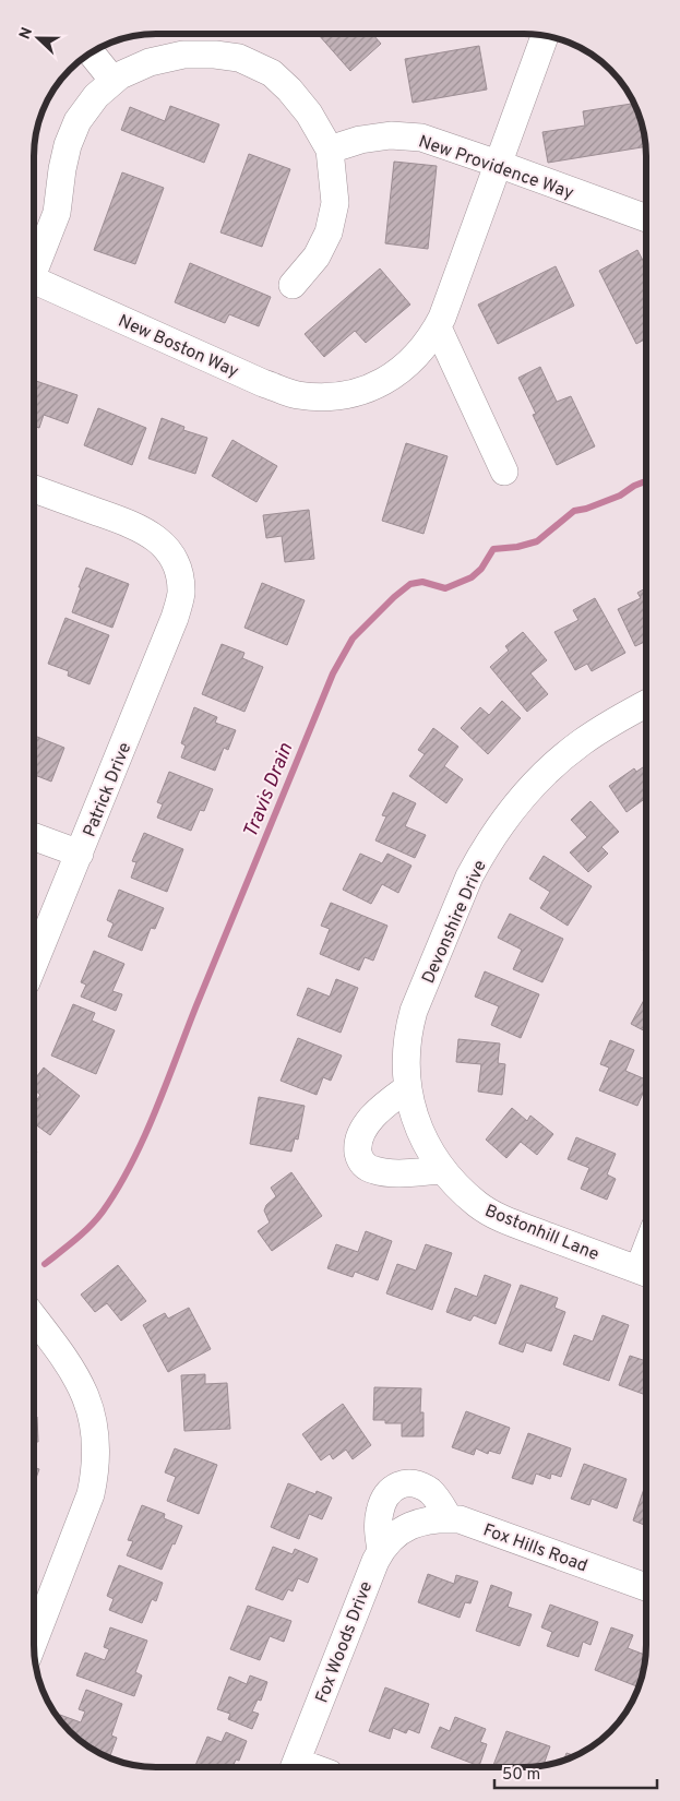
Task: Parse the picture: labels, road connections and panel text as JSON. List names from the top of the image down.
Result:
{
  "streets": {
    "street": [
      "New Providence Way",
      "New Boston Way",
      "Patrick Drive",
      "Devonshire Drive",
      "Bostonhill Lane",
      "Fox Hills Road",
      "Fox Woods Drive"
    ]
  },
  "crossings": [
    ["New Providence Way", "New Boston Way"],
    ["Devonshire Drive", "Bostonhill Lane"],
    ["Fox Hills Road", "Fox Woods Drive"]
  ],
  "water": ["Travis Drain"],
  "scale_bar": "50 m",
  "north": "left"
}
